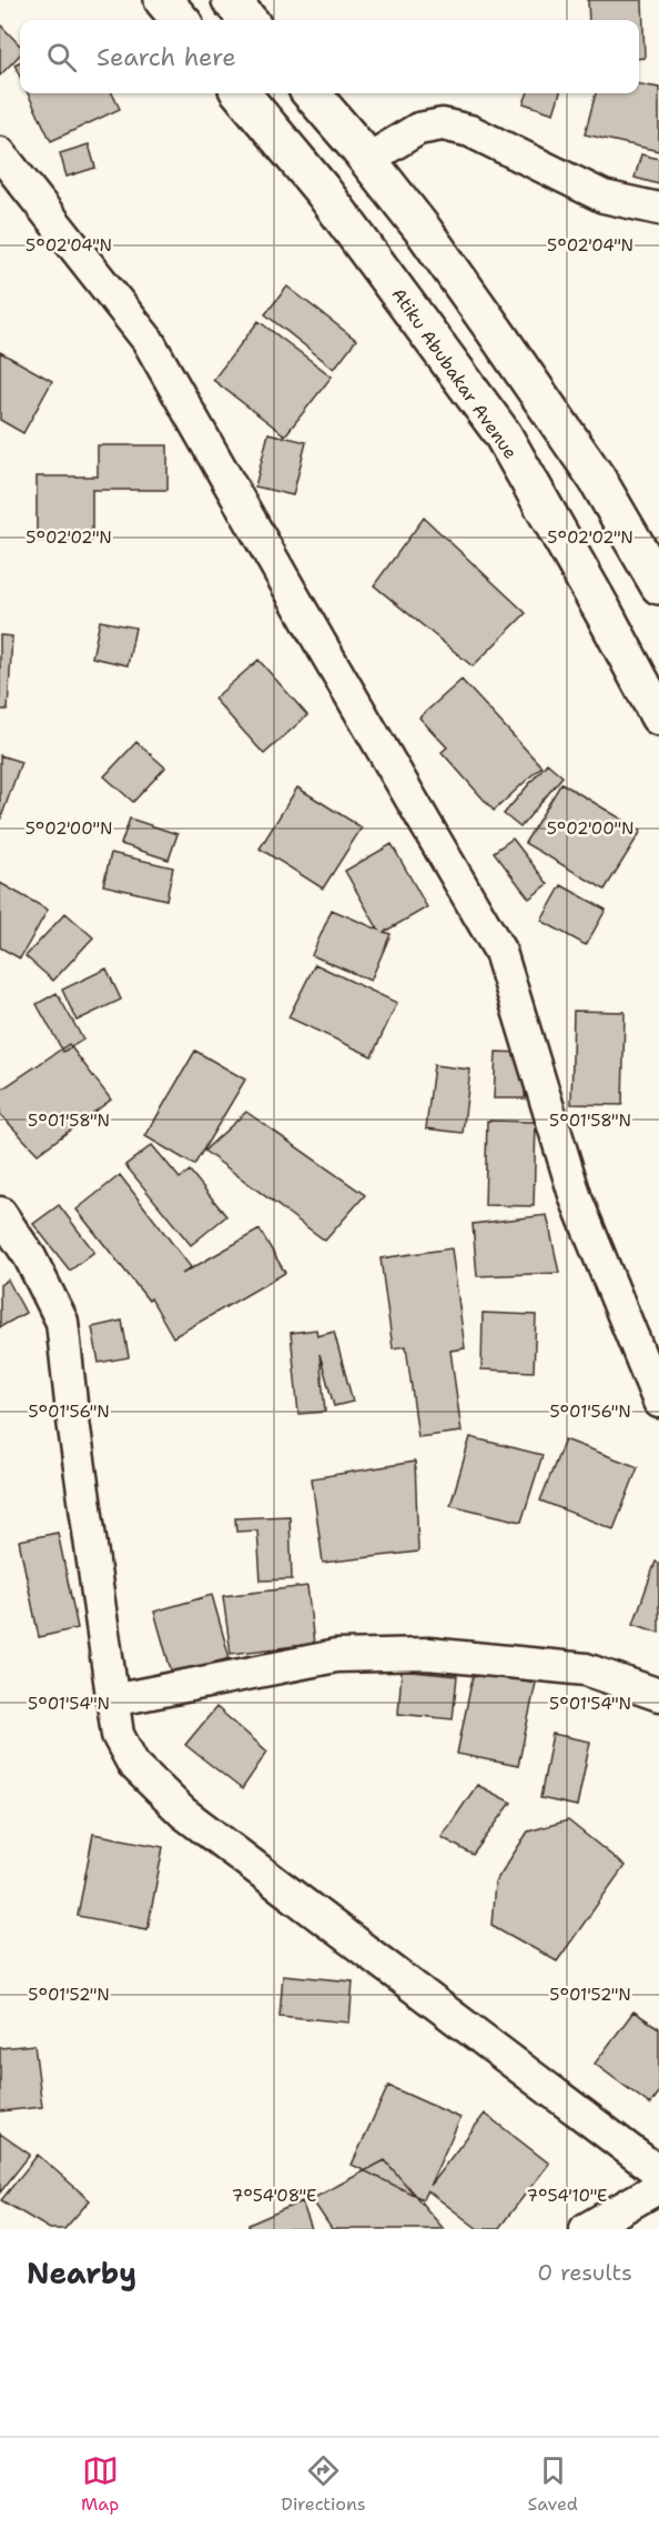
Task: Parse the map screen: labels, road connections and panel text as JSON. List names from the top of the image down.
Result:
{
  "streets": {
    "main road": ["Atiku Abubakar Avenue"]
  },
  "page": {
    "search": "Search here",
    "heading": ["Nearby", "0 results"],
    "nav": ["Map", "Directions", "Saved"]
  },
  "coordinates": [
    "5°02'04\"N",
    "5°02'02\"N",
    "5°02'00\"N",
    "5°01'58\"N",
    "5°01'56\"N",
    "5°01'54\"N",
    "5°01'52\"N",
    "7°54'08\"E",
    "7°54'10\"E"
  ]
}
